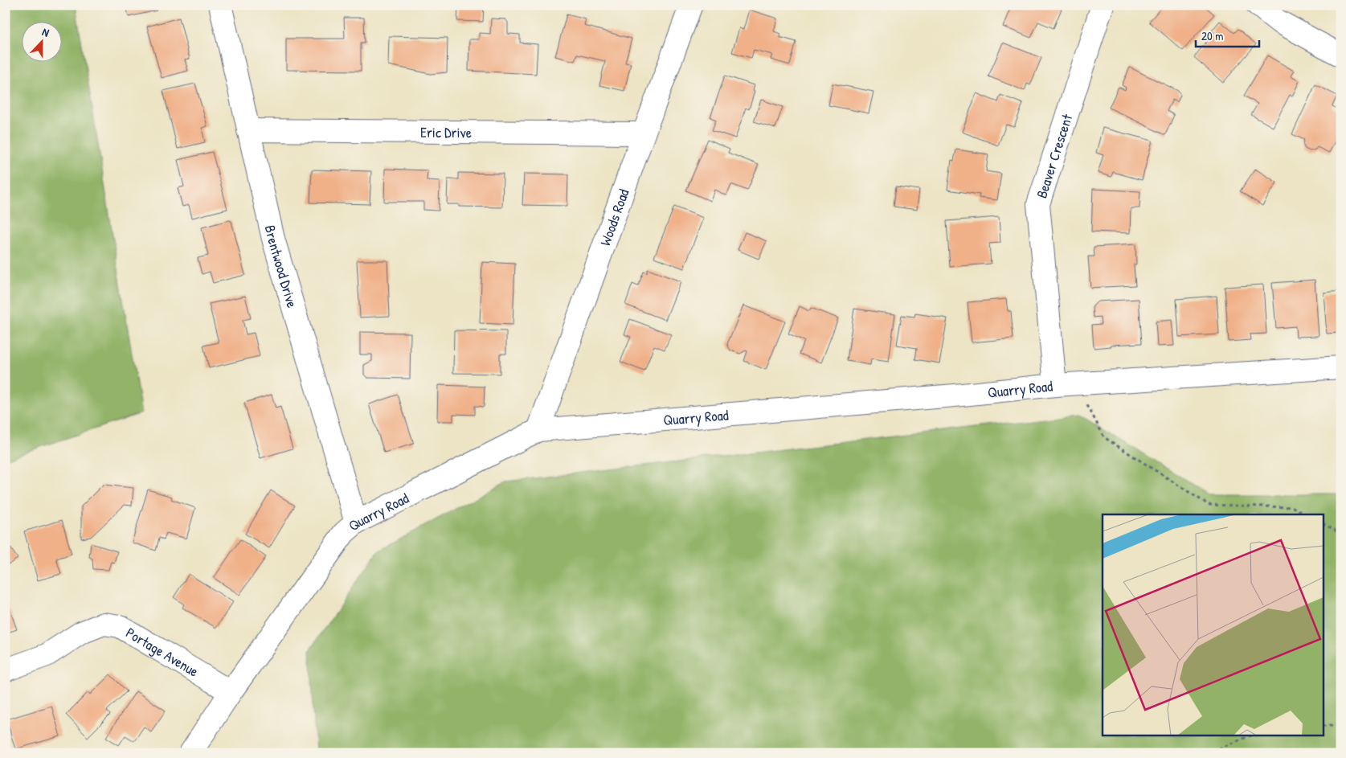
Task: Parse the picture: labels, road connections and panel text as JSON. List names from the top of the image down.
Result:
{
  "streets": {
    "street": [
      "Eric Drive",
      "Beaver Crescent",
      "Woods Road",
      "Brentwood Drive",
      "Quarry Road",
      "Portage Avenue"
    ]
  },
  "crossings": [
    ["Eric Drive", "Woods Road"],
    ["Eric Drive", "Brentwood Drive"],
    ["Beaver Crescent", "Quarry Road"],
    ["Woods Road", "Quarry Road"],
    ["Brentwood Drive", "Quarry Road"],
    ["Quarry Road", "Portage Avenue"]
  ],
  "scale_bar": "20 m",
  "north": "top"
}
